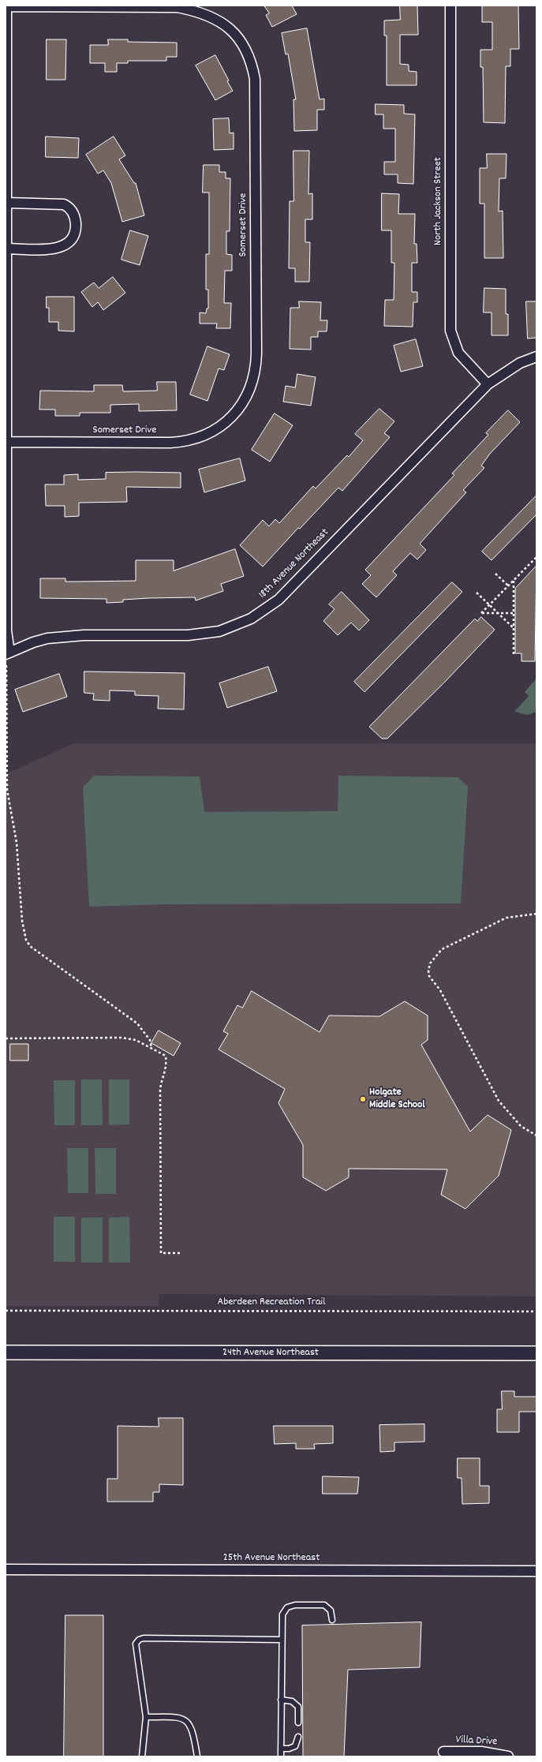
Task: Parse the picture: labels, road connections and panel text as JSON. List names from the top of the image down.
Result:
{
  "streets": {
    "main road": ["24th Avenue Northeast"],
    "street": [
      "North Jackson Street",
      "Somerset Drive",
      "18th Avenue Northeast",
      "25th Avenue Northeast",
      "Villa Drive"
    ],
    "path": ["Aberdeen Recreation Trail"]
  },
  "crossings": [
    ["North Jackson Street", "18th Avenue Northeast"]
  ],
  "places": ["Holgate Middle School"]
}
